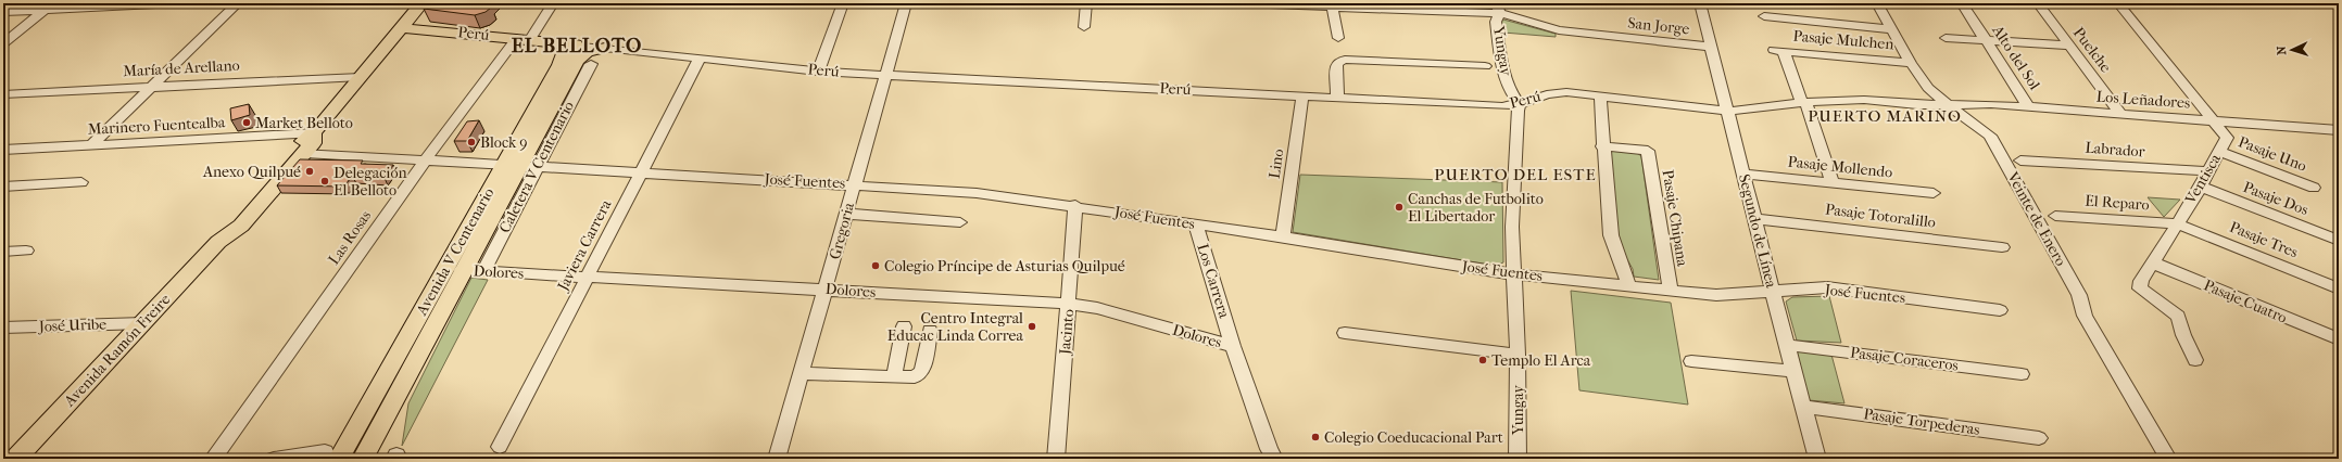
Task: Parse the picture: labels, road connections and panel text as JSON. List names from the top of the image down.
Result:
{
  "streets": {
    "main road": ["Perú", "Avenida V Centenario", "Avenida Ramón Freire"],
    "street": [
      "San Jorge",
      "Pasaje Mulchen",
      "Puelche",
      "Yungay",
      "Alto del Sol",
      "María de Arellano",
      "Los Leñadores",
      "Marinero Fuentealba",
      "Labrador",
      "Pasaje Uno",
      "Lino",
      "Caletera V Centenario",
      "Pasaje Mollendo",
      "Ventisca",
      "José Fuentes",
      "Pasaje Dos",
      "El Reparo",
      "Pasaje Totoralillo",
      "Pasaje Chipana",
      "Veinte de Enero",
      "Gregoria",
      "Segundo de Línea",
      "Las Rosas",
      "Pasaje Tres",
      "Javiera Carrera",
      "Dolores",
      "Los Carrera",
      "Pasaje Cuatro",
      "José Uribe",
      "Jacinto",
      "Pasaje Coraceros",
      "Pasaje Torpederas"
    ]
  },
  "crossings": [
    ["San Jorge", "Yungay"],
    ["San Jorge", "Segundo de Línea"],
    ["Perú", "Pasaje Mulchen"],
    ["Perú", "Yungay"],
    ["Perú", "Los Leñadores"],
    ["Perú", "Lino"],
    ["Perú", "Veinte de Enero"],
    ["Perú", "Gregoria"],
    ["Perú", "Segundo de Línea"],
    ["Perú", "Las Rosas"],
    ["Perú", "Javiera Carrera"],
    ["Perú", "Avenida V Centenario"],
    ["Perú", "Avenida Ramón Freire"],
    ["Pasaje Mulchen", "Veinte de Enero"],
    ["Puelche", "Los Leñadores"],
    ["Yungay", "José Fuentes"],
    ["Alto del Sol", "Los Leñadores"],
    ["María de Arellano", "Avenida Ramón Freire"],
    ["Los Leñadores", "Ventisca"],
    ["Los Leñadores", "Veinte de Enero"],
    ["Marinero Fuentealba", "José Fuentes"],
    ["Marinero Fuentealba", "Avenida Ramón Freire"],
    ["Labrador", "Ventisca"],
    ["Pasaje Uno", "Ventisca"],
    ["Lino", "José Fuentes"],
    ["Caletera V Centenario", "José Fuentes"],
    ["Caletera V Centenario", "Avenida V Centenario"],
    ["Caletera V Centenario", "Dolores"],
    ["Pasaje Mollendo", "Segundo de Línea"],
    ["Ventisca", "Pasaje Dos"],
    ["Ventisca", "El Reparo"],
    ["Ventisca", "Pasaje Tres"],
    ["Ventisca", "Pasaje Cuatro"],
    ["José Fuentes", "Pasaje Chipana"],
    ["José Fuentes", "Gregoria"],
    ["José Fuentes", "Segundo de Línea"],
    ["José Fuentes", "Las Rosas"],
    ["José Fuentes", "Javiera Carrera"],
    ["José Fuentes", "Avenida V Centenario"],
    ["José Fuentes", "Los Carrera"],
    ["José Fuentes", "Jacinto"],
    ["José Fuentes", "Avenida Ramón Freire"],
    ["El Reparo", "Pasaje Tres"],
    ["Pasaje Totoralillo", "Segundo de Línea"],
    ["Gregoria", "Dolores"],
    ["Segundo de Línea", "Pasaje Coraceros"],
    ["Segundo de Línea", "Pasaje Torpederas"],
    ["Javiera Carrera", "Dolores"],
    ["Avenida V Centenario", "Dolores"],
    ["Dolores", "Los Carrera"],
    ["Dolores", "Jacinto"],
    ["José Uribe", "Avenida Ramón Freire"]
  ],
  "districts": ["EL BELLOTO", "PUERTO MARINO", "PUERTO DEL ESTE"],
  "places": [
    "Market Belloto",
    "Block 9",
    "Anexo Quilpué",
    "Delegación El Belloto",
    "Canchas de Futbolito El Libertador",
    "Colegio Príncipe de Asturias Quilpué",
    "Centro Integral Educac Linda Correa",
    "Templo El Arca",
    "Colegio Coeducacional Part"
  ],
  "north": "left"
}
